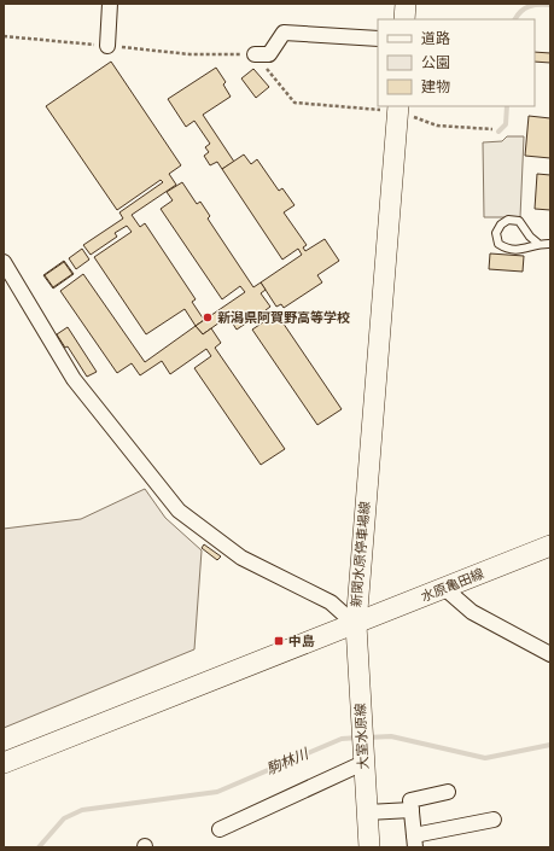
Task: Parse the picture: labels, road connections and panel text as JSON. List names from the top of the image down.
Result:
{
  "streets": {
    "main road": ["新関水原停車場線", "水原亀田線", "大室水原線"]
  },
  "crossings": [
    ["新関水原停車場線", "水原亀田線"],
    ["新関水原停車場線", "大室水原線"],
    ["水原亀田線", "大室水原線"]
  ],
  "water": ["駒林川"],
  "places": {
    "other": ["新潟県阿賀野高等学校"],
    "transit": ["中島"]
  },
  "legend": ["道路", "公園", "建物"]
}
